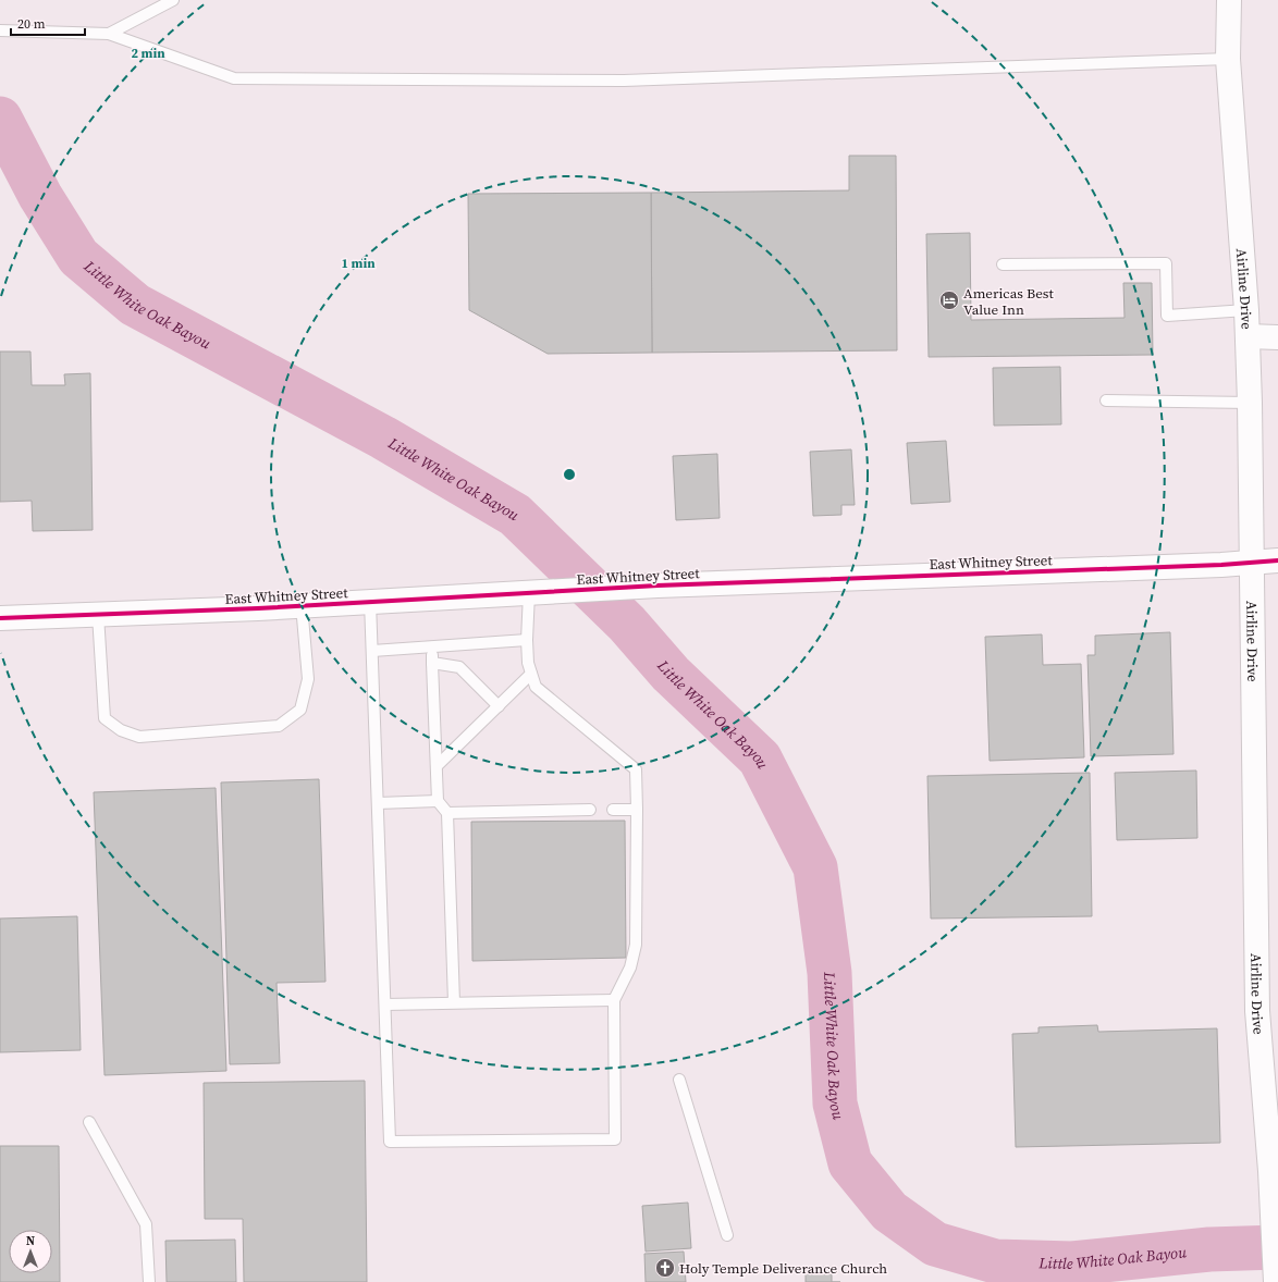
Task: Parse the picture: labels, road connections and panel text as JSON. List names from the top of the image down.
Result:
{
  "streets": {
    "main road": ["Airline Drive", "East Whitney Street"]
  },
  "crossings": [
    ["Airline Drive", "East Whitney Street"]
  ],
  "water": ["Little White Oak Bayou"],
  "places": {
    "hotel": ["Americas Best Value Inn"],
    "church": ["Holy Temple Deliverance Church"]
  },
  "scale_bar": "20 m",
  "north": "top",
  "rings": ["2 min", "1 min"]
}
